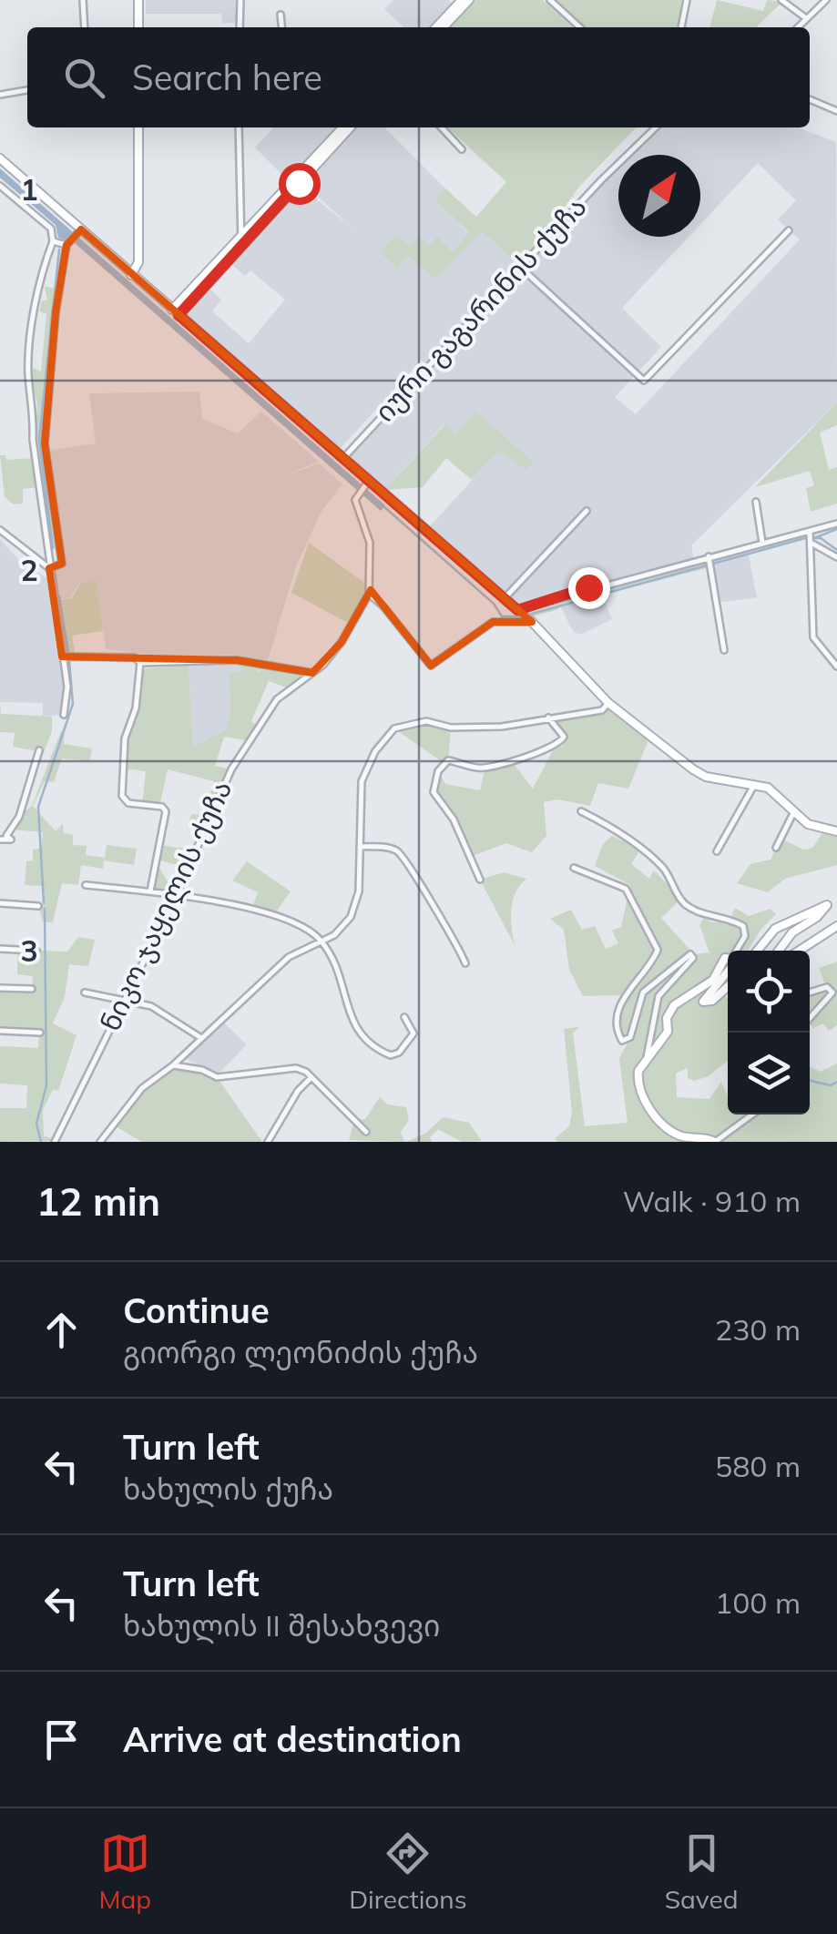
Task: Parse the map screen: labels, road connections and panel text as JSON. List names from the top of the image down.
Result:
{
  "streets": {
    "street": ["იური გაგარინის ქუჩა", "ნიკო ჯაყელის ქუჩა"]
  },
  "north": "top right",
  "page": {
    "search": "Search here",
    "heading": ["12 min", "Walk · 910 m"],
    "list": [
      ["Continue", "გიორგი ლეონიძის ქუჩა", "230 m"],
      ["Turn left", "ხახულის ქუჩა", "580 m"],
      ["Turn left", "ხახულის II შესახვევი", "100 m"],
      "Arrive at destination"
    ],
    "nav": ["Map", "Directions", "Saved"]
  },
  "grid": {
    "rows": ["1", "2", "3"]
  }
}
